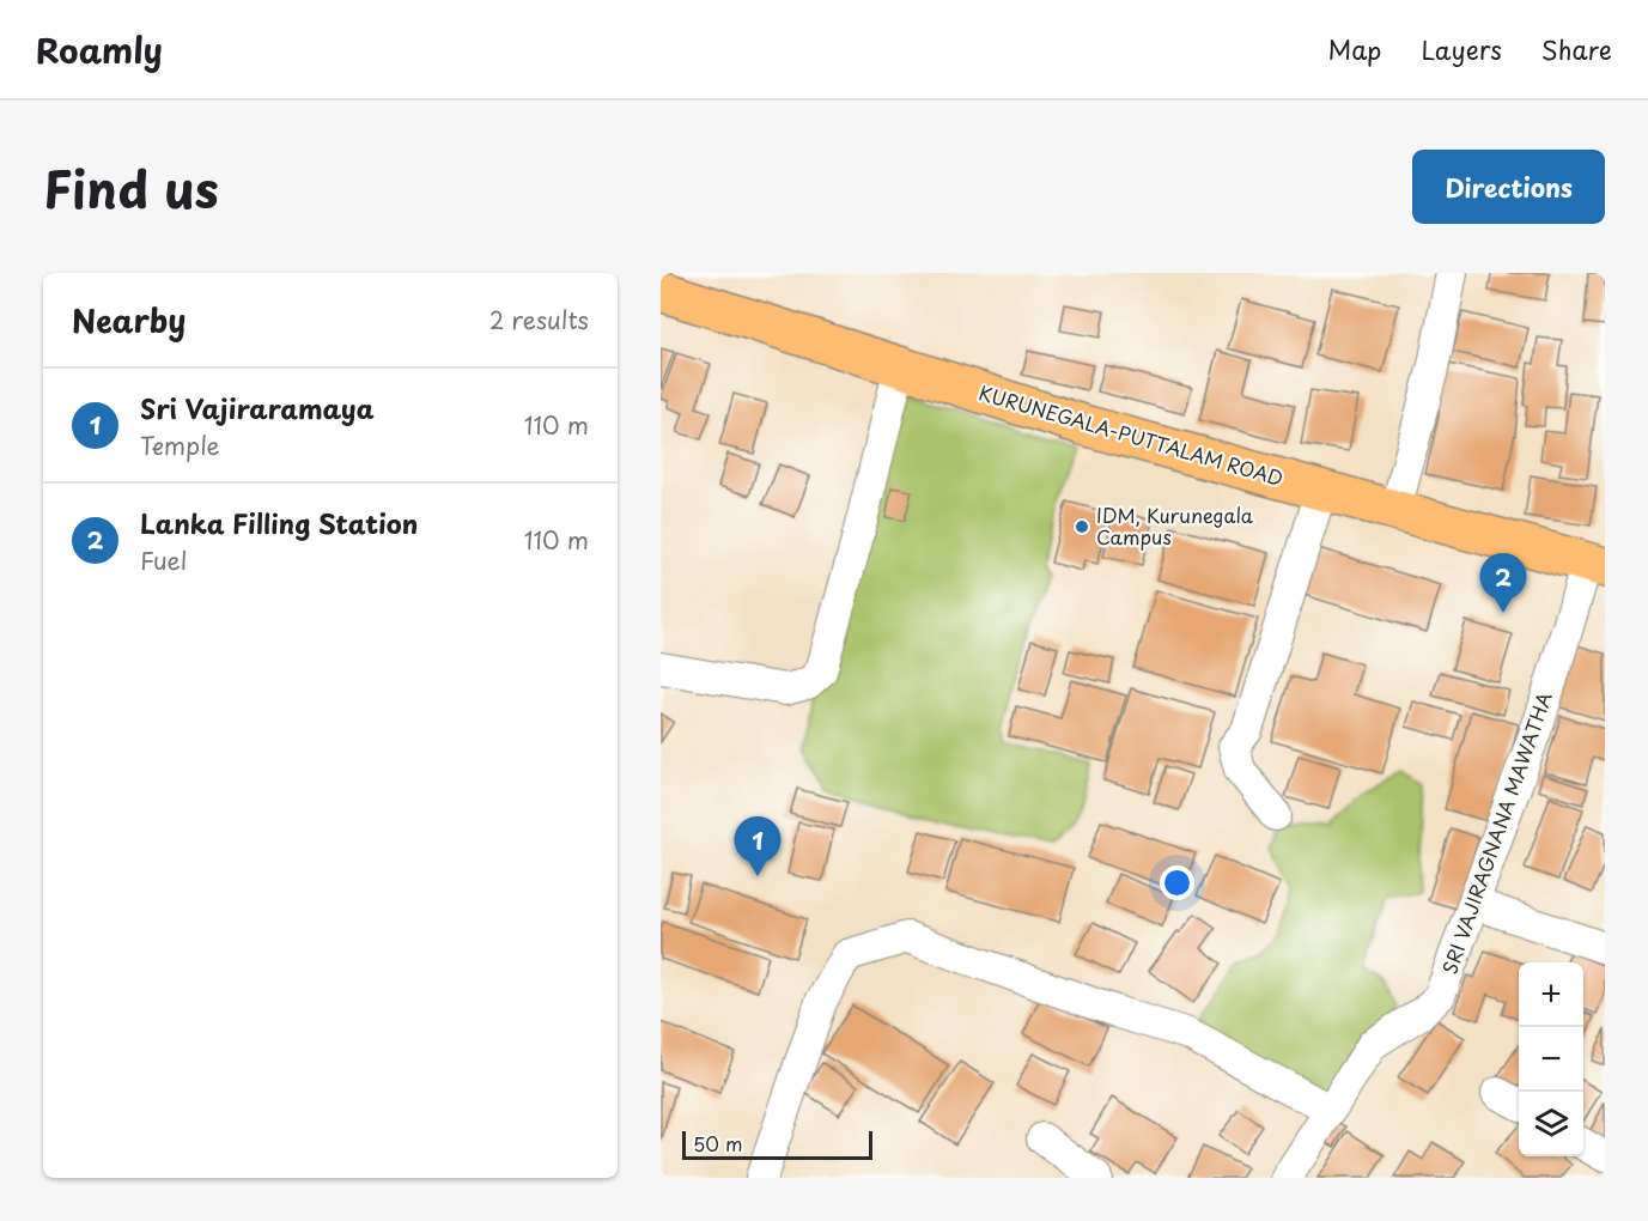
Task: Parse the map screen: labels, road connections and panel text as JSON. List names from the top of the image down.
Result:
{
  "streets": {
    "highway": ["KURUNEGALA-PUTTALAM ROAD"],
    "street": ["SRI VAJIRAGNANA MAWATHA"]
  },
  "crossings": [
    ["KURUNEGALA-PUTTALAM ROAD", "SRI VAJIRAGNANA MAWATHA"]
  ],
  "places": ["IDM, Kurunegala Campus"],
  "scale_bar": "50 m",
  "page": {
    "header": "Roamly",
    "nav": ["Map", "Layers", "Share"],
    "title": "Find us",
    "buttons": "Directions",
    "heading": ["Nearby", "2 results"],
    "list": [
      {
        "mark": "1",
        "name": "Sri Vajiraramaya",
        "note": "Temple",
        "value": "110 m"
      },
      {
        "mark": "2",
        "name": "Lanka Filling Station",
        "note": "Fuel",
        "value": "110 m"
      }
    ],
    "pins": ["2", "1"],
    "map_buttons": ["+", "−"],
    "scale": "50 m"
  }
}
